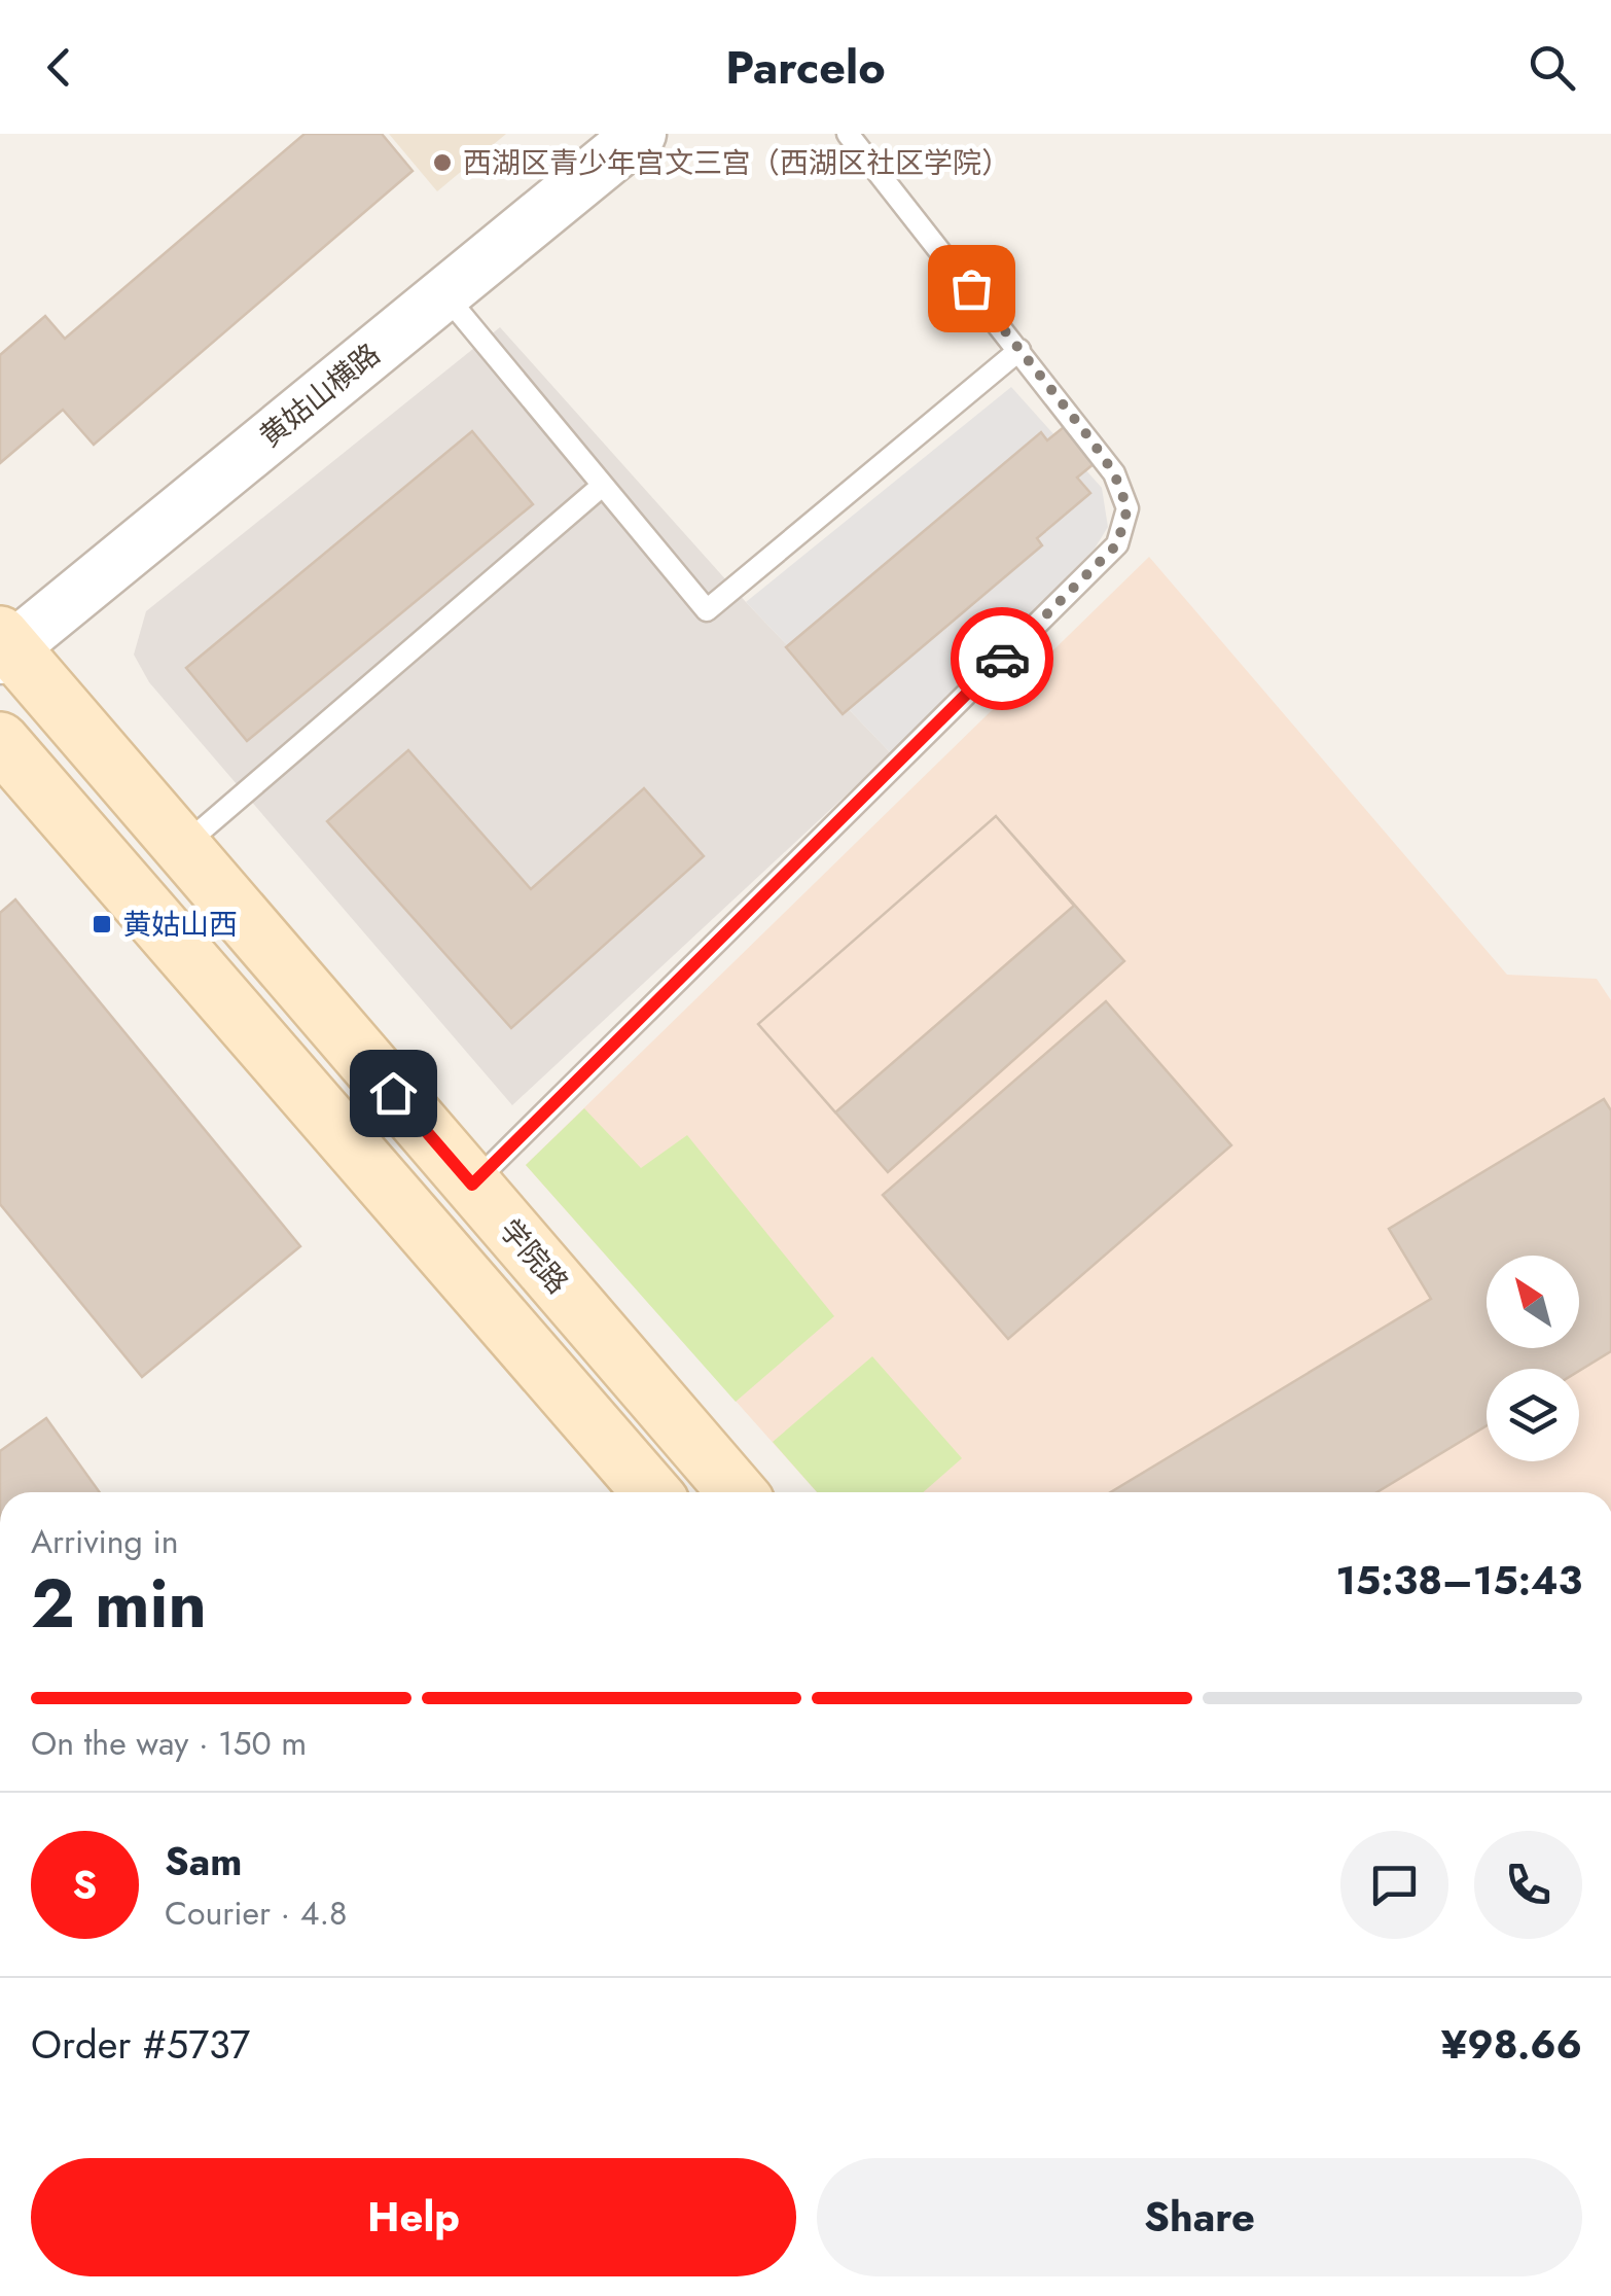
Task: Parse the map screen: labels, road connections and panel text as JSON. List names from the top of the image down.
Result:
{
  "streets": {
    "main road": ["学院路"],
    "street": ["黄姑山横路"]
  },
  "crossings": [
    ["黄姑山横路", "学院路"]
  ],
  "places": {
    "other": ["西湖区青少年宫文三宫（西湖区社区学院）"],
    "transit": ["黄姑山西"]
  },
  "north": "top left",
  "page": {
    "header": "Parcelo",
    "heading": ["2 min", "Arriving in", "15:38–15:43"],
    "panel": [
      "Sam",
      "Courier · 4.8",
      "Order #5737",
      "¥98.66"
    ],
    "bar": "On the way · 150 m",
    "round": "S",
    "buttons": ["Help", "Share"]
  }
}
